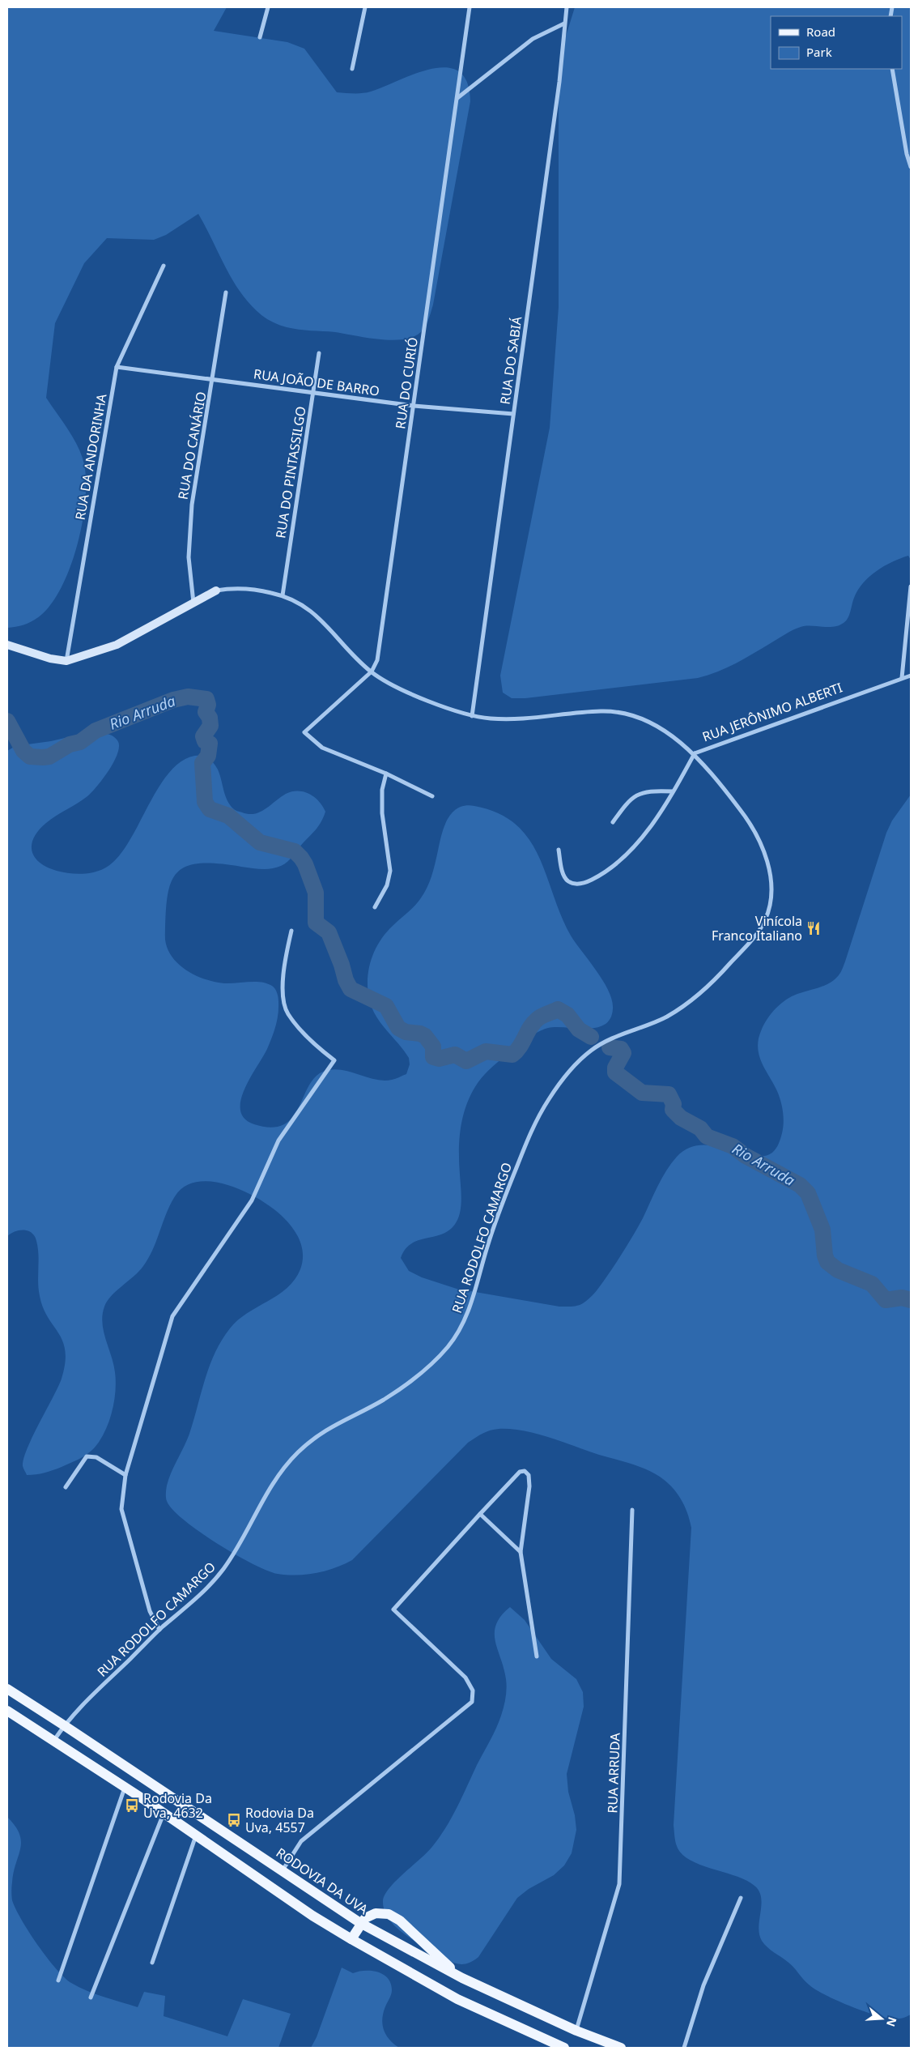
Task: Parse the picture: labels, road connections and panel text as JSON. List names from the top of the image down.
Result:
{
  "streets": {
    "main road": ["RODOVIA DA UVA"],
    "street": [
      "RUA DO SABIÁ",
      "RUA JOÃO DE BARRO",
      "RUA DO CURIÓ",
      "RUA DO CANÁRIO",
      "RUA DA ANDORINHA",
      "RUA DO PINTASSILGO",
      "RUA JERÔNIMO ALBERTI",
      "RUA RODOLFO CAMARGO",
      "RUA ARRUDA"
    ]
  },
  "crossings": [
    ["RUA DO SABIÁ", "RUA JOÃO DE BARRO"],
    ["RUA DO SABIÁ", "RUA JERÔNIMO ALBERTI"],
    ["RUA JOÃO DE BARRO", "RUA DO CURIÓ"],
    ["RUA JOÃO DE BARRO", "RUA DO CANÁRIO"],
    ["RUA JOÃO DE BARRO", "RUA DA ANDORINHA"],
    ["RUA JOÃO DE BARRO", "RUA DO PINTASSILGO"],
    ["RUA DO CURIÓ", "RUA JERÔNIMO ALBERTI"],
    ["RUA DO CANÁRIO", "RUA JERÔNIMO ALBERTI"],
    ["RUA DA ANDORINHA", "RUA JERÔNIMO ALBERTI"],
    ["RUA DO PINTASSILGO", "RUA JERÔNIMO ALBERTI"],
    ["RUA JERÔNIMO ALBERTI", "RUA RODOLFO CAMARGO"],
    ["RUA RODOLFO CAMARGO", "RODOVIA DA UVA"],
    ["RUA ARRUDA", "RODOVIA DA UVA"]
  ],
  "water": ["Rio Arruda"],
  "places": {
    "restaurant": ["Vinícola Franco Italiano"],
    "bus stop": ["Rodovia Da Uva, 4632", "Rodovia Da Uva, 4557"]
  },
  "legend": ["Road", "Park"],
  "north": "right"
}
